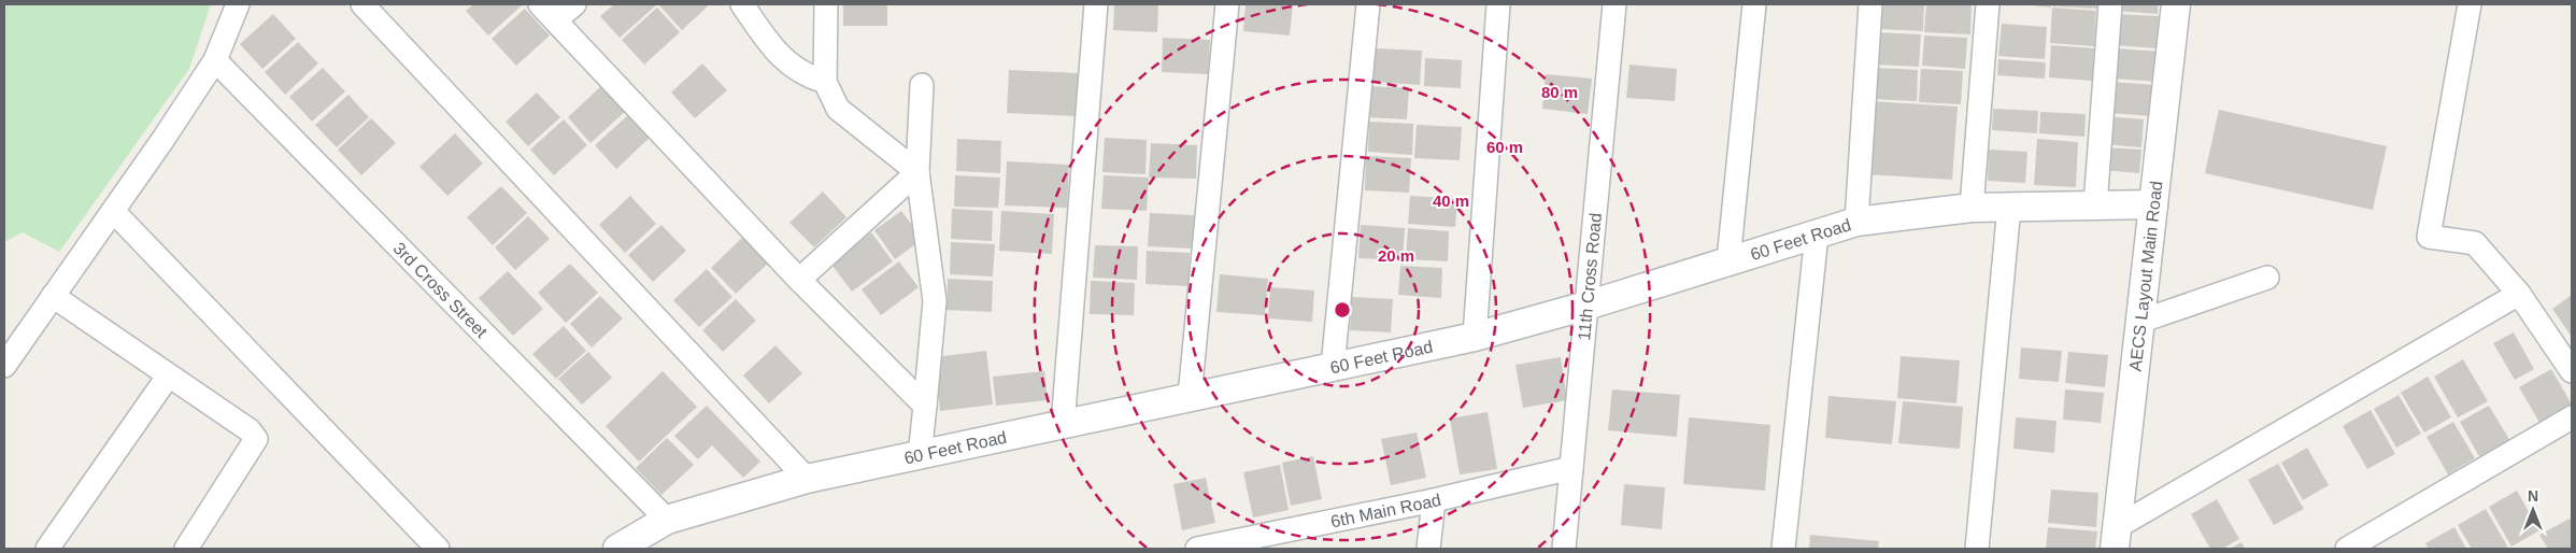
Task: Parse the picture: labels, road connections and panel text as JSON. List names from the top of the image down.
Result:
{
  "streets": {
    "street": [
      "60 Feet Road",
      "11th Cross Road",
      "AECS Layout Main Road",
      "3rd Cross Street",
      "6th Main Road"
    ]
  },
  "crossings": [
    ["60 Feet Road", "11th Cross Road"],
    ["60 Feet Road", "AECS Layout Main Road"],
    ["60 Feet Road", "3rd Cross Street"],
    ["11th Cross Road", "6th Main Road"]
  ],
  "north": "top",
  "rings": [
    "80 m",
    "60 m",
    "40 m",
    "20 m"
  ]
}
